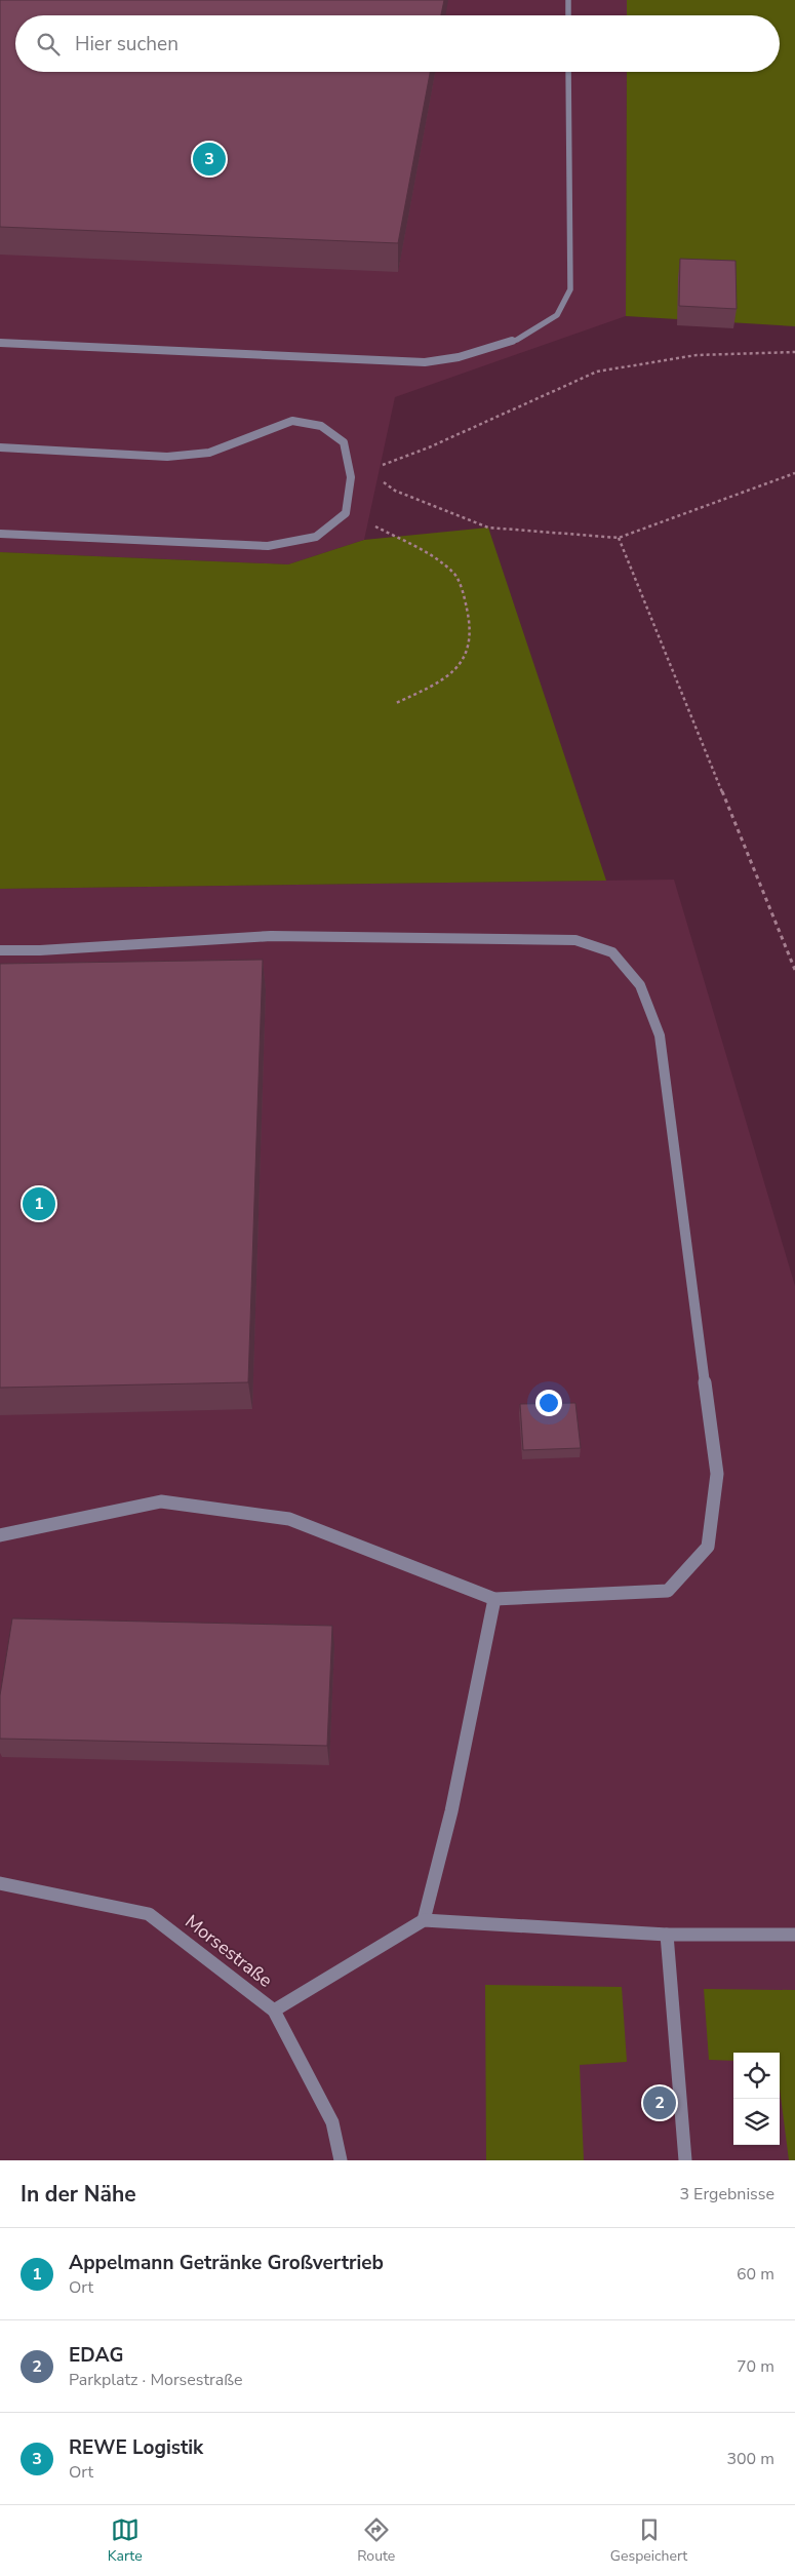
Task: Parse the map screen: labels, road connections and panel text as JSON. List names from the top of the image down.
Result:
{
  "streets": {
    "street": ["Morsestraße"]
  },
  "page": {
    "search": "Hier suchen",
    "pins": ["3", "1", "2"],
    "heading": ["In der Nähe", "3 Ergebnisse"],
    "list": [
      {
        "mark": "1",
        "name": "Appelmann Getränke Großvertrieb",
        "note": "Ort",
        "value": "60 m"
      },
      {
        "mark": "2",
        "name": "EDAG",
        "note": "Parkplatz · Morsestraße",
        "value": "70 m"
      },
      {
        "mark": "3",
        "name": "REWE Logistik",
        "note": "Ort",
        "value": "300 m"
      }
    ],
    "nav": ["Karte", "Route", "Gespeichert"]
  }
}
